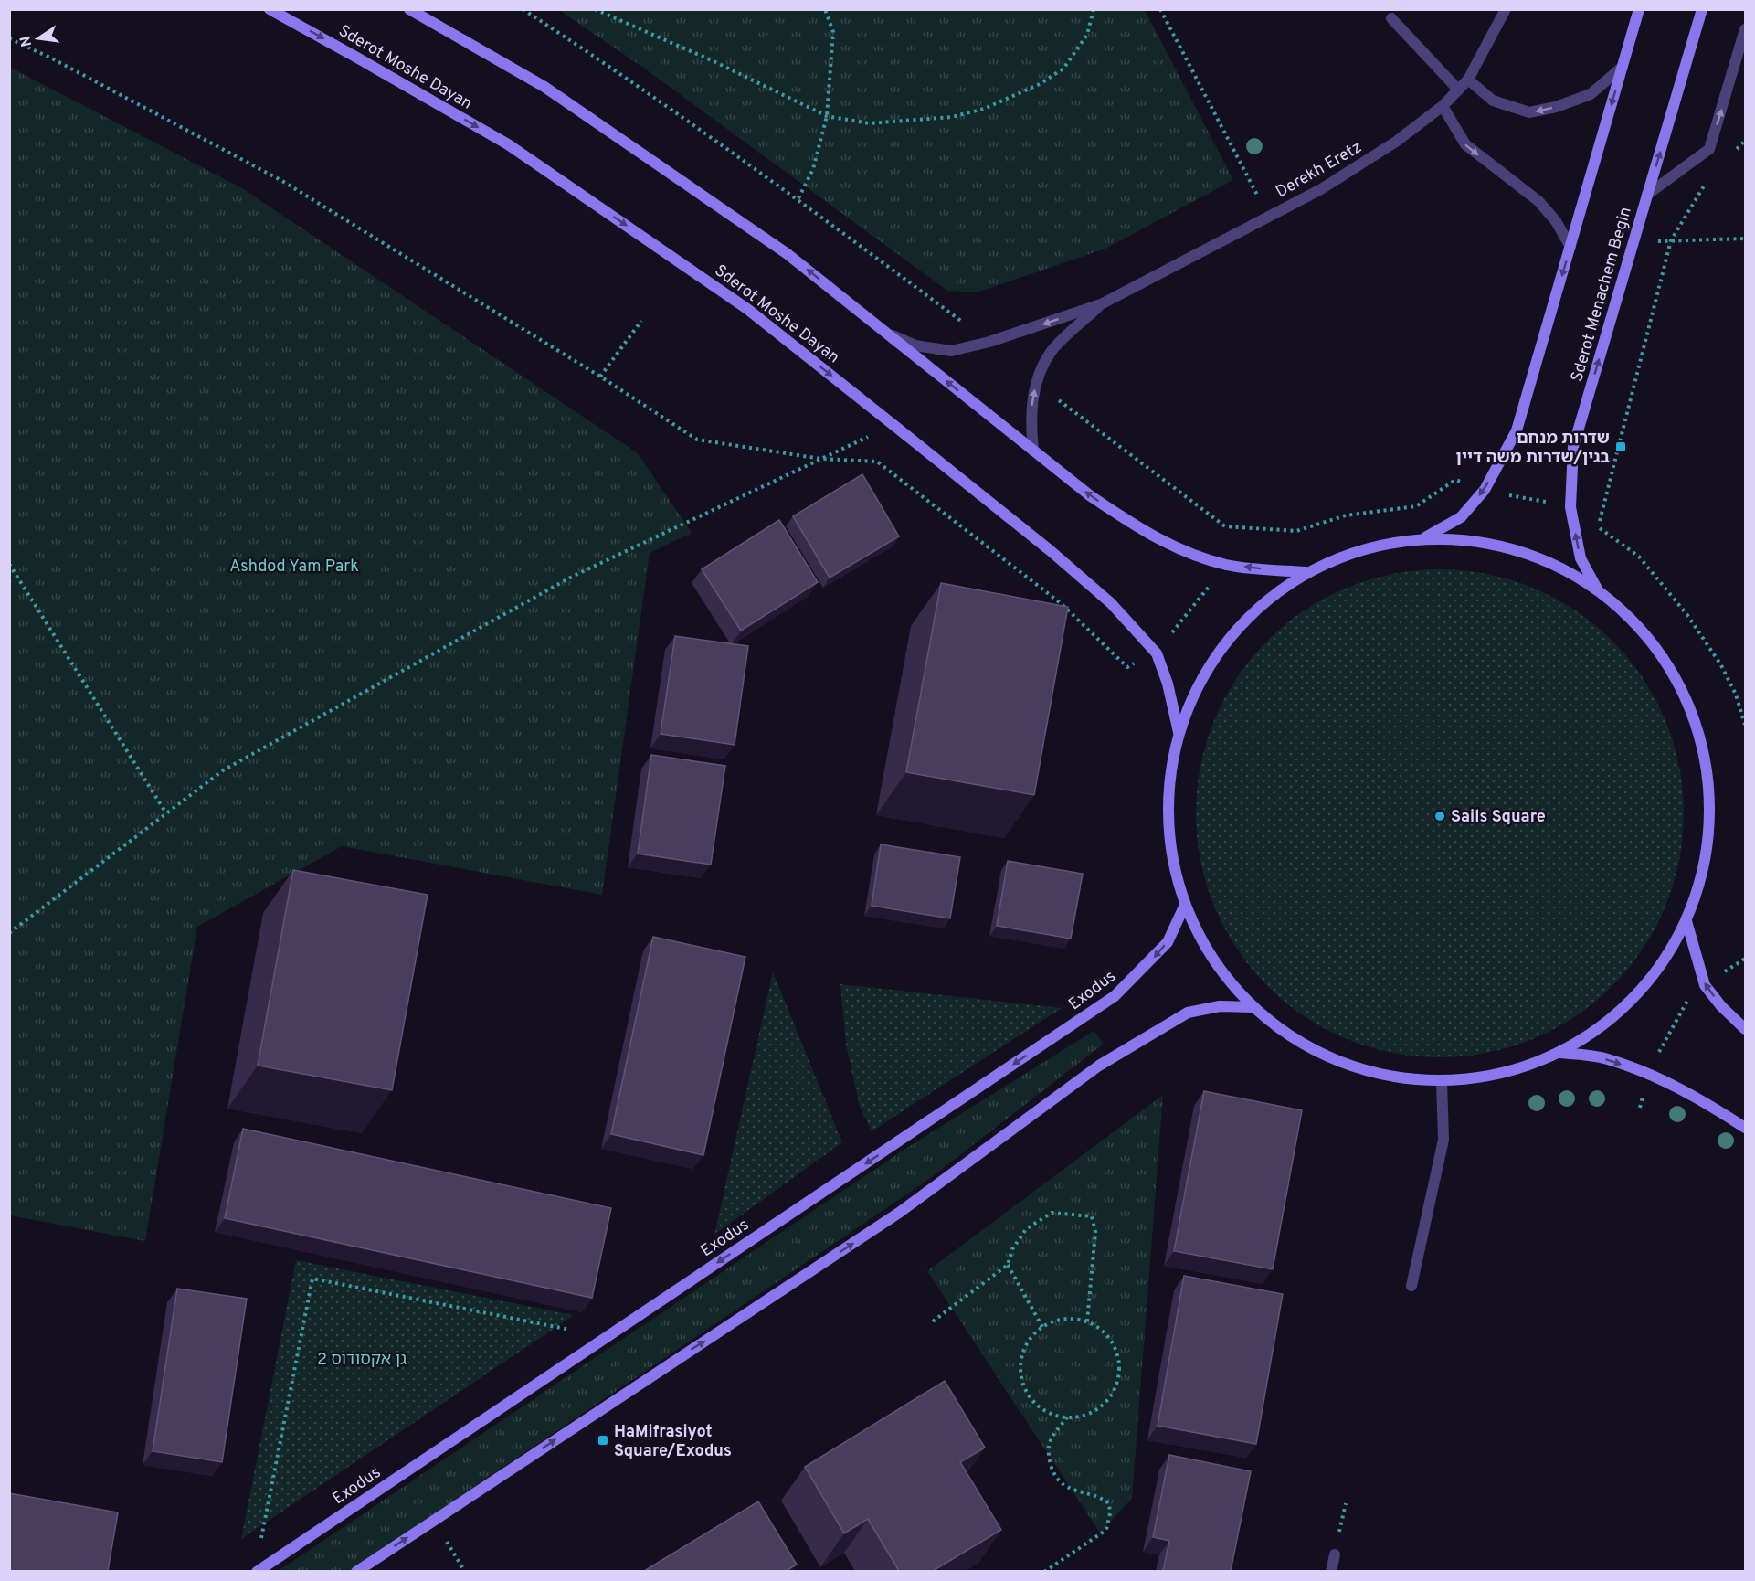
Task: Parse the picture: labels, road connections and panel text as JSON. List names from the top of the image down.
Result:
{
  "streets": {
    "main road": ["Sderot Moshe Dayan", "Sderot Menachem Begin", "Exodus"],
    "street": ["Derekh Eretz"]
  },
  "parks": ["Ashdod Yam Park", "גן אקסודוס 2"],
  "places": {
    "transit": ["שדרות מנחם בגין/שדרות משה דיין", "HaMifrasiyot Square/Exodus"],
    "other": ["Sails Square"]
  },
  "north": "left"
}
